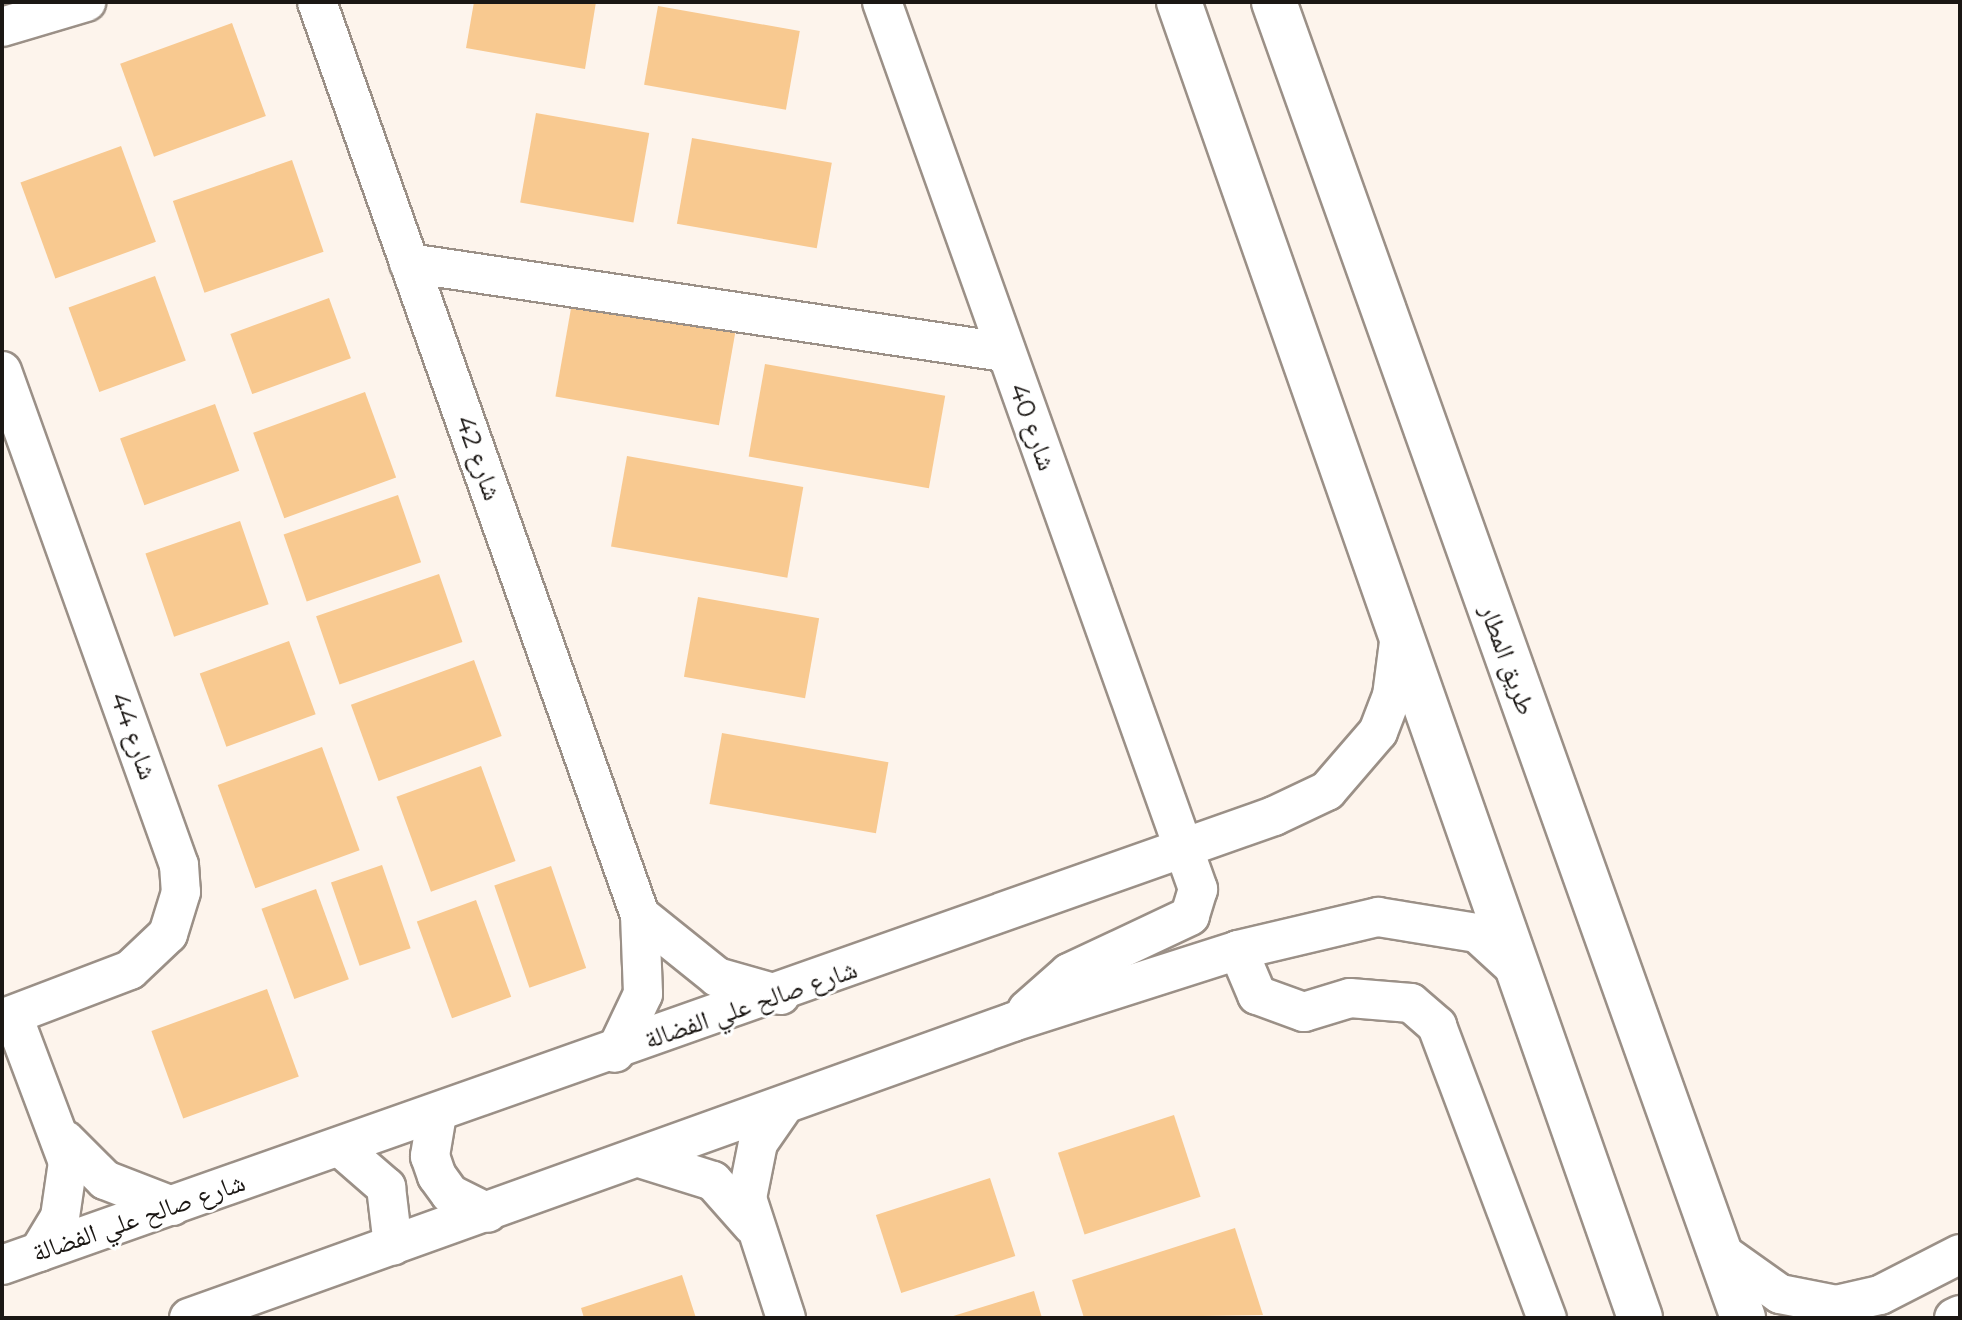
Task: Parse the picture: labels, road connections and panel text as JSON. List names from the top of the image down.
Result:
{
  "streets": {
    "highway": ["طريق المطار"],
    "street": [
      "شارع 40",
      "شارع 42",
      "شارع 44",
      "شارع صالح علي الفضالة"
    ]
  },
  "crossings": [
    ["شارع 40", "شارع صالح علي الفضالة"],
    ["شارع 42", "شارع صالح علي الفضالة"],
    ["شارع 44", "شارع صالح علي الفضالة"]
  ]
}
